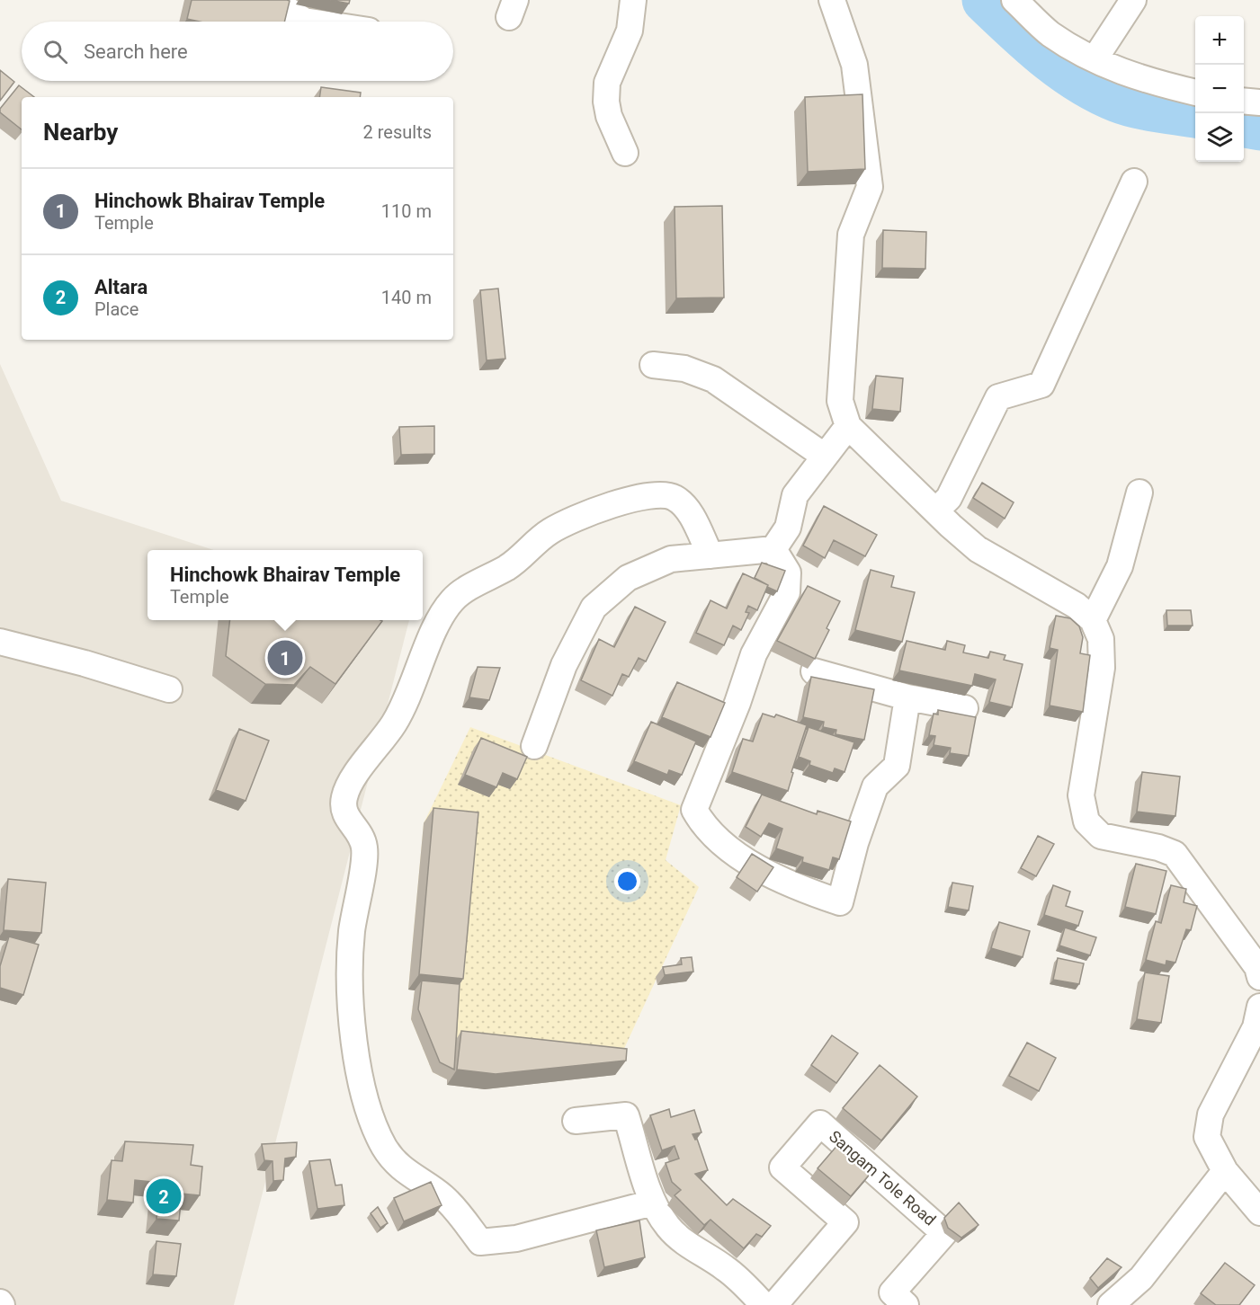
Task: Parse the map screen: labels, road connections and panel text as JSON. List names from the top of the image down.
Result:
{
  "streets": {
    "street": ["Sangam Tole Road"]
  },
  "page": {
    "map_buttons": ["+", "−"],
    "search": "Search here",
    "heading": ["Nearby", "2 results"],
    "list": [
      {
        "mark": "1",
        "name": "Hinchowk Bhairav Temple",
        "note": "Temple",
        "value": "110 m"
      },
      {
        "mark": "2",
        "name": "Altara",
        "note": "Place",
        "value": "140 m"
      }
    ],
    "popup": ["Hinchowk Bhairav Temple", "Temple"],
    "pins": ["1", "2"]
  }
}
